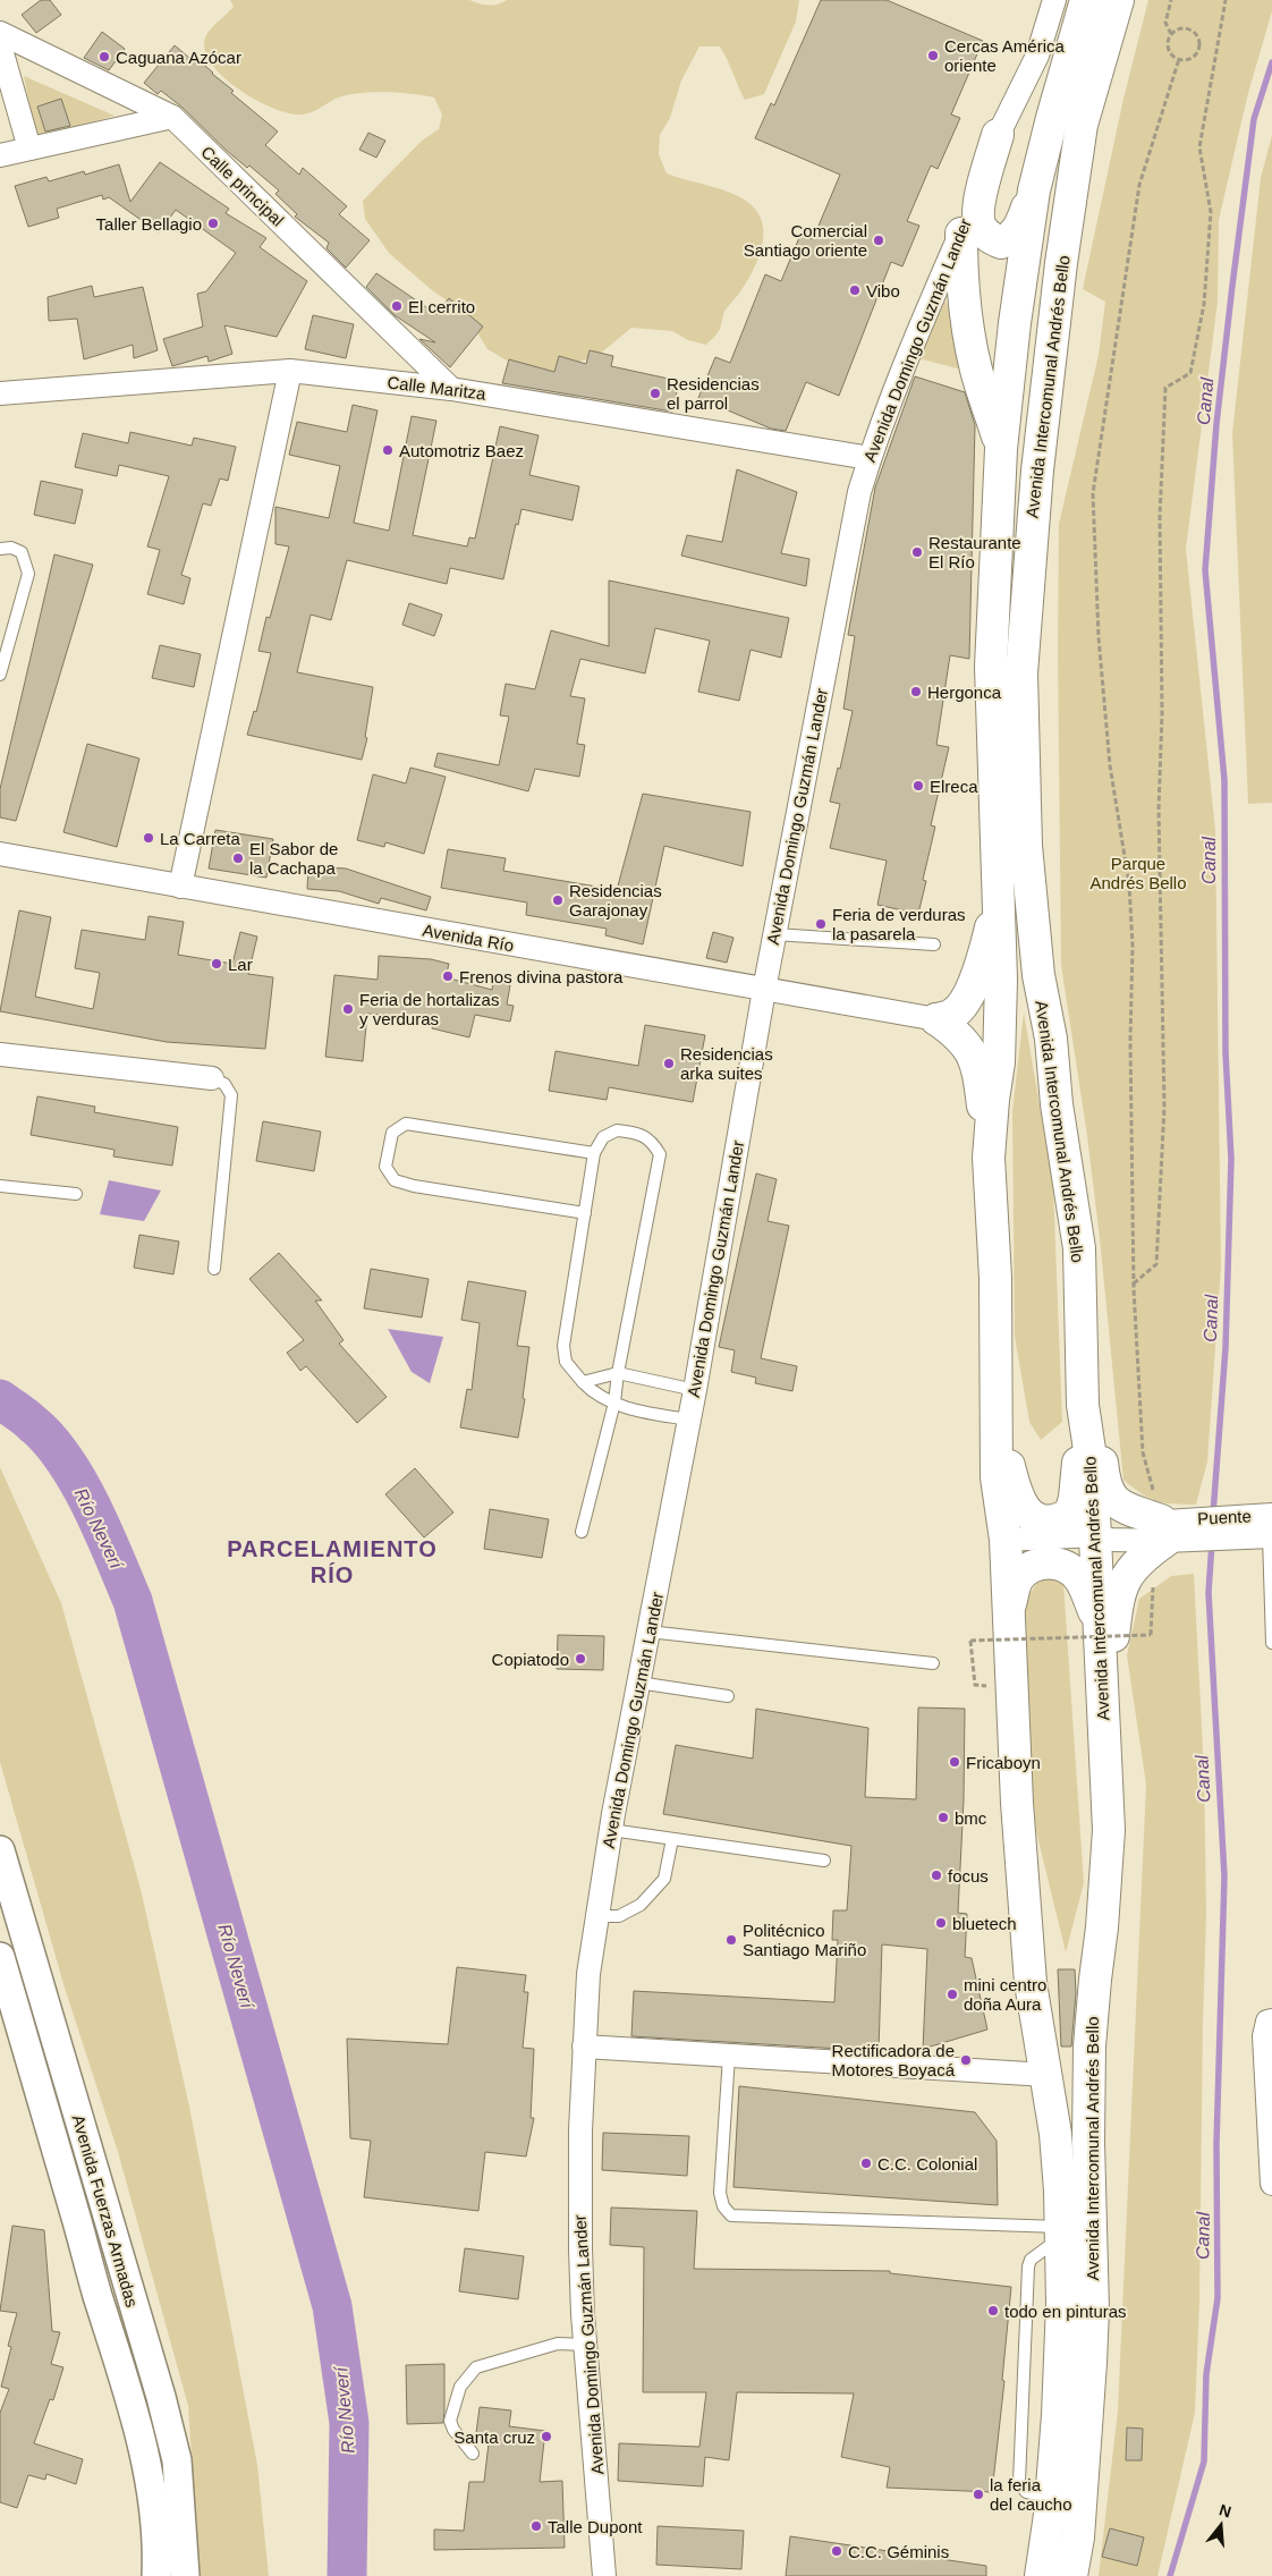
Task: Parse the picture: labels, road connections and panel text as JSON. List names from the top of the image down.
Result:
{
  "streets": {
    "main road": ["Avenida Intercomunal Andrés Bello"],
    "street": [
      "Calle principal",
      "Avenida Domingo Guzmán Lander",
      "Calle Maritza",
      "Avenida Río",
      "Puente",
      "Avenida Fuerzas Armadas"
    ]
  },
  "crossings": [
    ["Calle principal", "Calle Maritza"],
    ["Avenida Domingo Guzmán Lander", "Calle Maritza"],
    ["Avenida Domingo Guzmán Lander", "Avenida Río"],
    ["Avenida Intercomunal Andrés Bello", "Puente"]
  ],
  "districts": ["PARCELAMIENTO RÍO"],
  "water": ["Canal", "Río Neverí"],
  "parks": ["Parque Andrés Bello"],
  "places": [
    "Cercas América oriente",
    "Caguana Azócar",
    "Taller Bellagio",
    "Comercial Santiago oriente",
    "Vibo",
    "El cerrito",
    "Residencias el parrol",
    "Automotriz Baez",
    "Restaurante El Río",
    "Hergonca",
    "Elreca",
    "La Carreta",
    "El Sabor de la Cachapa",
    "Residencias Garajonay",
    "Feria de verduras la pasarela",
    "Lar",
    "Frenos divina pastora",
    "Feria de hortalizas y verduras",
    "Residencias arka suites",
    "Copiatodo",
    "Fricaboyn",
    "bmc",
    "focus",
    "bluetech",
    "Politécnico Santiago Mariño",
    "mini centro doña Aura",
    "Rectificadora de Motores Boyacá",
    "C.C. Colonial",
    "todo en pinturas",
    "Santa cruz",
    "la feria del caucho",
    "Talle Dupont",
    "C.C. Géminis"
  ],
  "north": "top"
}
